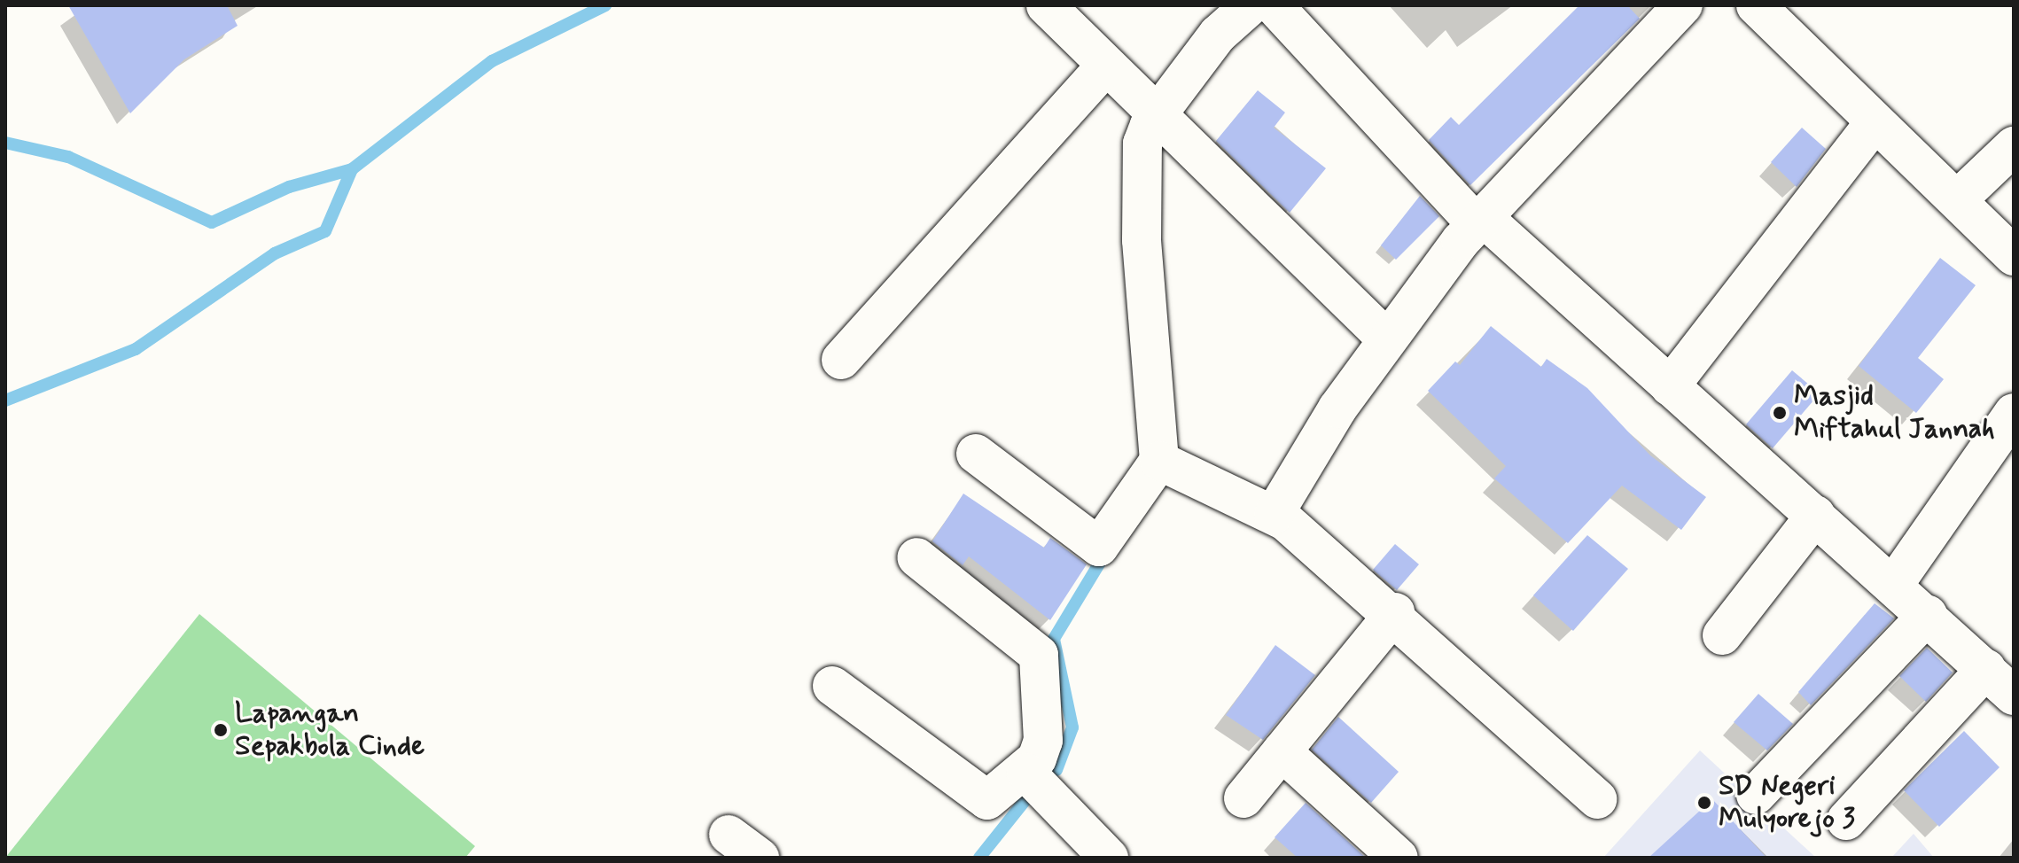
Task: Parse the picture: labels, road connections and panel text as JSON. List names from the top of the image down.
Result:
{
  "places": ["Masjid Miftahul Jannah", "Lapangan Sepakbola Cinde", "SD Negeri Mulyorejo 3"]
}
